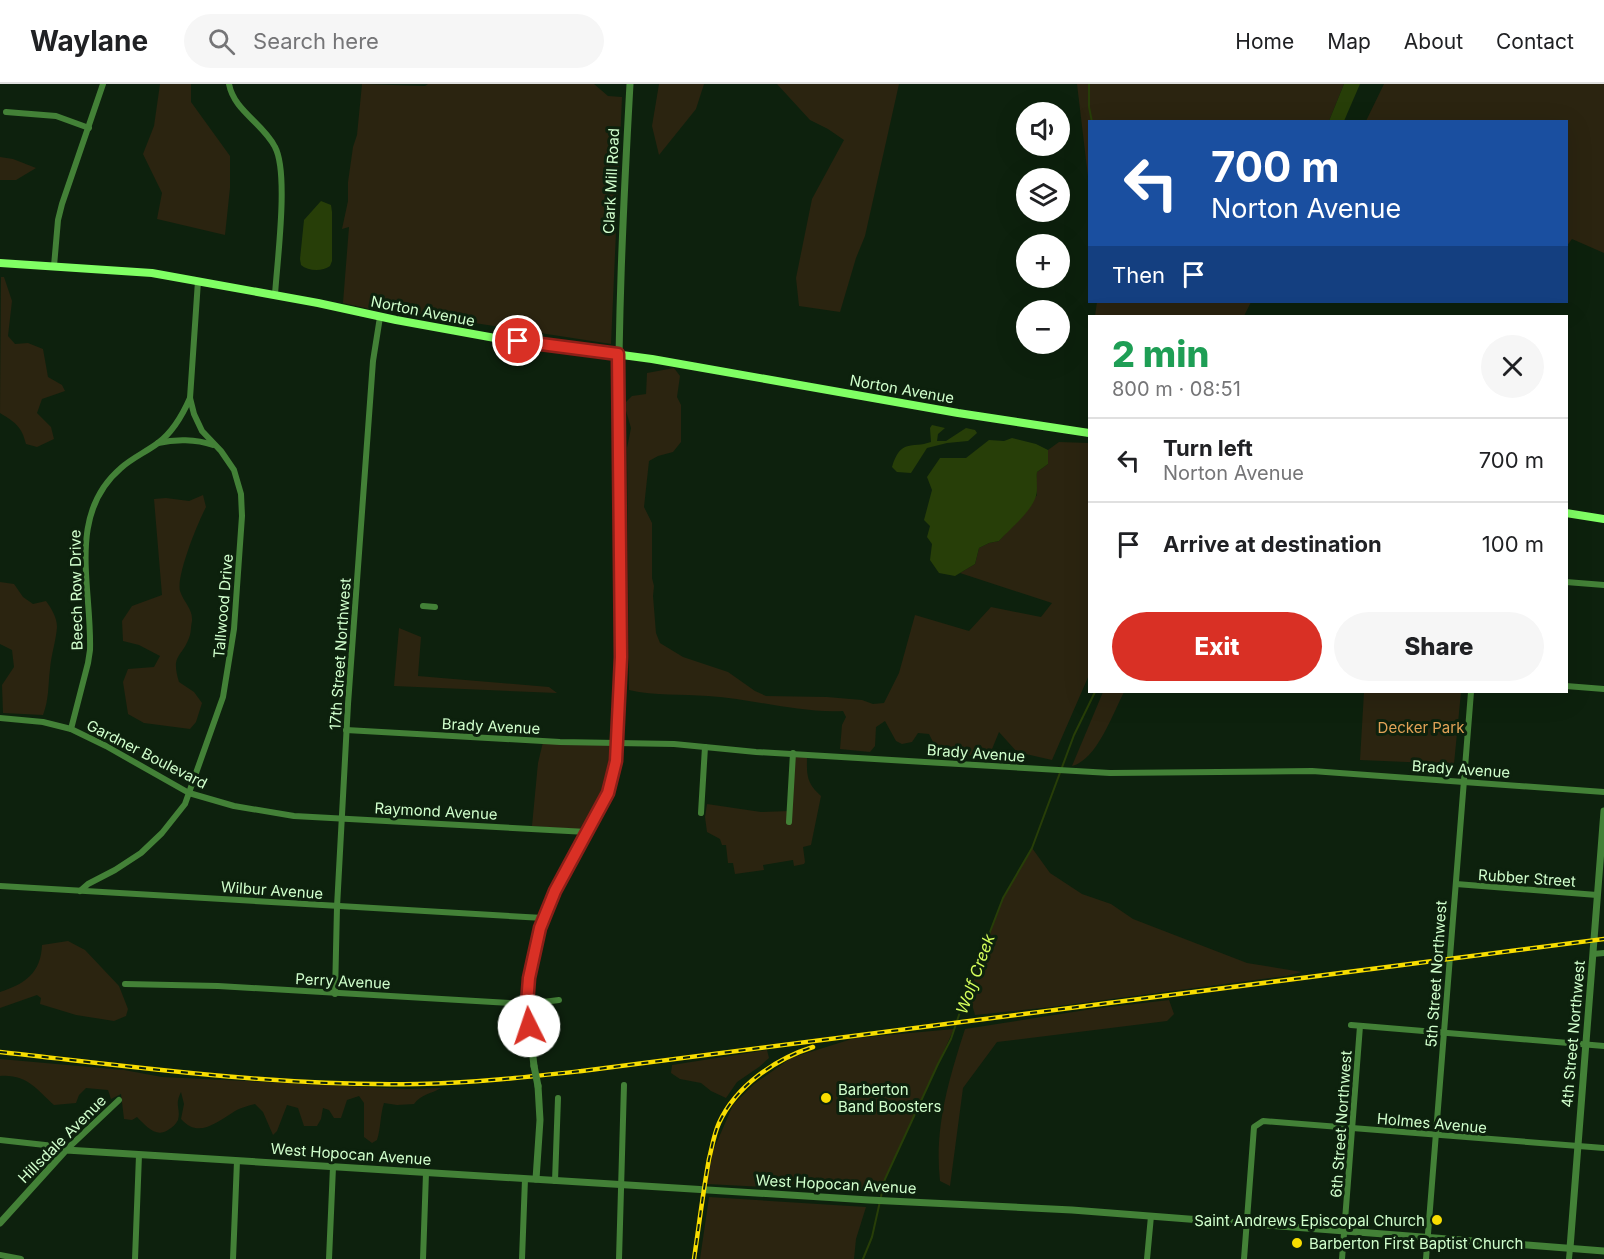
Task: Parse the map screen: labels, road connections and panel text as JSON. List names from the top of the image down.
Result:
{
  "streets": {
    "main road": ["Norton Avenue"],
    "street": [
      "Clark Mill Road",
      "Beech Row Drive",
      "Tallwood Drive",
      "17th Street Northwest",
      "Brady Avenue",
      "Gardner Boulevard",
      "Raymond Avenue",
      "Rubber Street",
      "Wilbur Avenue",
      "5th Street Northwest",
      "Perry Avenue",
      "4th Street Northwest",
      "Holmes Avenue",
      "6th Street Northwest",
      "Hillsdale Avenue",
      "West Hopocan Avenue"
    ]
  },
  "crossings": [
    ["Clark Mill Road", "Norton Avenue"],
    ["Clark Mill Road", "Brady Avenue"],
    ["Clark Mill Road", "Raymond Avenue"],
    ["Clark Mill Road", "Wilbur Avenue"],
    ["Clark Mill Road", "Perry Avenue"],
    ["Clark Mill Road", "West Hopocan Avenue"],
    ["Norton Avenue", "Tallwood Drive"],
    ["Norton Avenue", "17th Street Northwest"],
    ["Beech Row Drive", "Tallwood Drive"],
    ["Beech Row Drive", "Gardner Boulevard"],
    ["Tallwood Drive", "Gardner Boulevard"],
    ["Tallwood Drive", "Wilbur Avenue"],
    ["17th Street Northwest", "Brady Avenue"],
    ["17th Street Northwest", "Raymond Avenue"],
    ["17th Street Northwest", "Wilbur Avenue"],
    ["17th Street Northwest", "Perry Avenue"],
    ["Brady Avenue", "5th Street Northwest"],
    ["Gardner Boulevard", "Raymond Avenue"],
    ["Rubber Street", "5th Street Northwest"],
    ["Rubber Street", "4th Street Northwest"],
    ["5th Street Northwest", "Holmes Avenue"],
    ["5th Street Northwest", "West Hopocan Avenue"],
    ["4th Street Northwest", "Holmes Avenue"],
    ["4th Street Northwest", "West Hopocan Avenue"],
    ["Holmes Avenue", "6th Street Northwest"],
    ["Holmes Avenue", "West Hopocan Avenue"],
    ["6th Street Northwest", "West Hopocan Avenue"],
    ["Hillsdale Avenue", "West Hopocan Avenue"]
  ],
  "water": ["Wolf Creek"],
  "parks": ["Decker Park"],
  "places": ["Barberton Band Boosters", "Saint Andrews Episcopal Church", "Barberton First Baptist Church"],
  "page": {
    "header": "Waylane",
    "search": "Search here",
    "nav": [
      "Home",
      "Map",
      "About",
      "Contact"
    ],
    "map_buttons": ["+", "−"],
    "turn": ["700 m", "Norton Avenue"],
    "then": "Then",
    "heading": ["2 min", "800 m · 08:51"],
    "list": [
      {
        "name": "Turn left",
        "note": "Norton Avenue",
        "value": "700 m"
      },
      {
        "name": "Arrive at destination",
        "value": "100 m"
      }
    ],
    "buttons": ["Exit", "Share"]
  }
}
